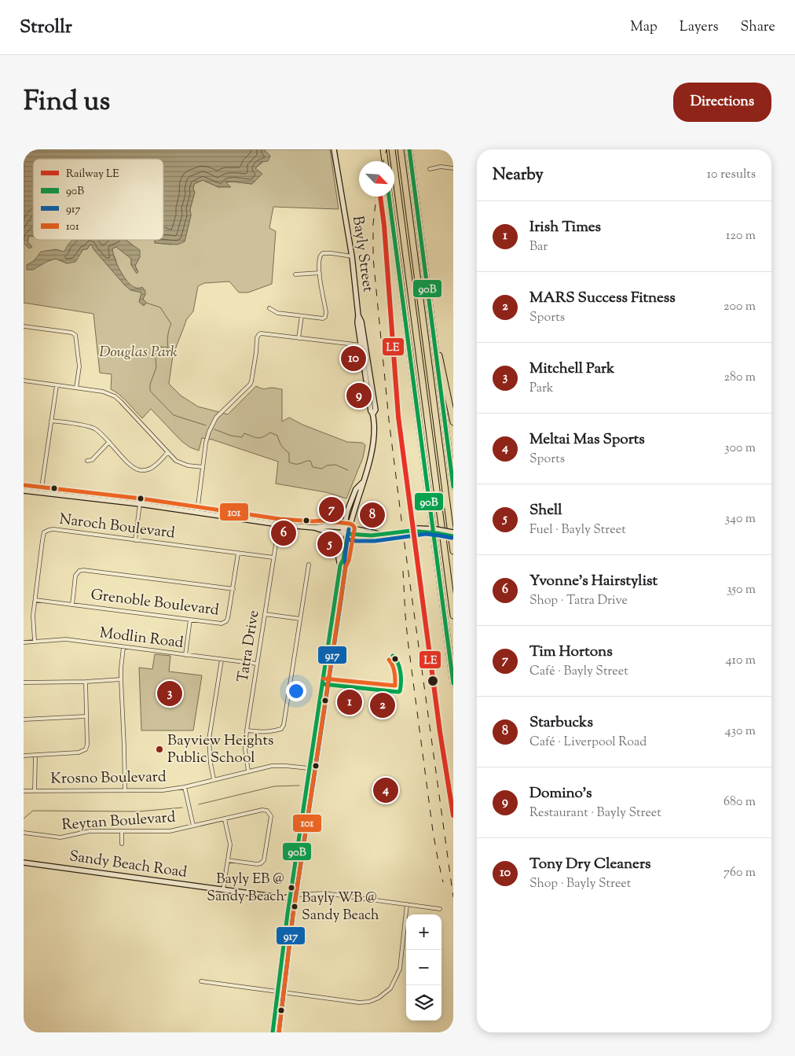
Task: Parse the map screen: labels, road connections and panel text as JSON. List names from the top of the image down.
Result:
{
  "streets": {
    "main road": ["Bayly Street", "Sandy Beach Road"],
    "street": [
      "Naroch Boulevard",
      "Grenoble Boulevard",
      "Modlin Road",
      "Tatra Drive",
      "Krosno Boulevard",
      "Reytan Boulevard"
    ]
  },
  "crossings": [
    ["Bayly Street", "Krosno Boulevard"],
    ["Bayly Street", "Sandy Beach Road"],
    ["Naroch Boulevard", "Grenoble Boulevard"],
    ["Naroch Boulevard", "Modlin Road"],
    ["Naroch Boulevard", "Tatra Drive"],
    ["Modlin Road", "Tatra Drive"],
    ["Tatra Drive", "Krosno Boulevard"]
  ],
  "parks": ["Douglas Park"],
  "places": ["Bayview Heights Public School", "Bayly EB @ Sandy Beach", "Bayly WB @ Sandy Beach"],
  "lines": [
    "transit line 90B",
    "rail line LE",
    "transit line 101",
    "transit line 917"
  ],
  "legend": [
    "Railway LE",
    "90B",
    "917",
    "101"
  ],
  "north": "bottom right",
  "page": {
    "header": "Strollr",
    "nav": ["Map", "Layers", "Share"],
    "title": "Find us",
    "buttons": "Directions",
    "heading": ["Nearby", "10 results"],
    "list": [
      {
        "mark": "1",
        "name": "Irish Times",
        "note": "Bar",
        "value": "120 m"
      },
      {
        "mark": "2",
        "name": "MARS Success Fitness",
        "note": "Sports",
        "value": "200 m"
      },
      {
        "mark": "3",
        "name": "Mitchell Park",
        "note": "Park",
        "value": "280 m"
      },
      {
        "mark": "4",
        "name": "Meltai Mas Sports",
        "note": "Sports",
        "value": "300 m"
      },
      {
        "mark": "5",
        "name": "Shell",
        "note": "Fuel · Bayly Street",
        "value": "340 m"
      },
      {
        "mark": "6",
        "name": "Yvonne's Hairstylist",
        "note": "Shop · Tatra Drive",
        "value": "350 m"
      },
      {
        "mark": "7",
        "name": "Tim Hortons",
        "note": "Café · Bayly Street",
        "value": "410 m"
      },
      {
        "mark": "8",
        "name": "Starbucks",
        "note": "Café · Liverpool Road",
        "value": "430 m"
      },
      {
        "mark": "9",
        "name": "Domino's",
        "note": "Restaurant · Bayly Street",
        "value": "680 m"
      },
      {
        "mark": "10",
        "name": "Tony Dry Cleaners",
        "note": "Shop · Bayly Street",
        "value": "760 m"
      }
    ],
    "pins": [
      "10",
      "9",
      "7",
      "8",
      "6",
      "5",
      "3",
      "1",
      "2",
      "4"
    ],
    "map_buttons": ["+", "−"]
  }
}
